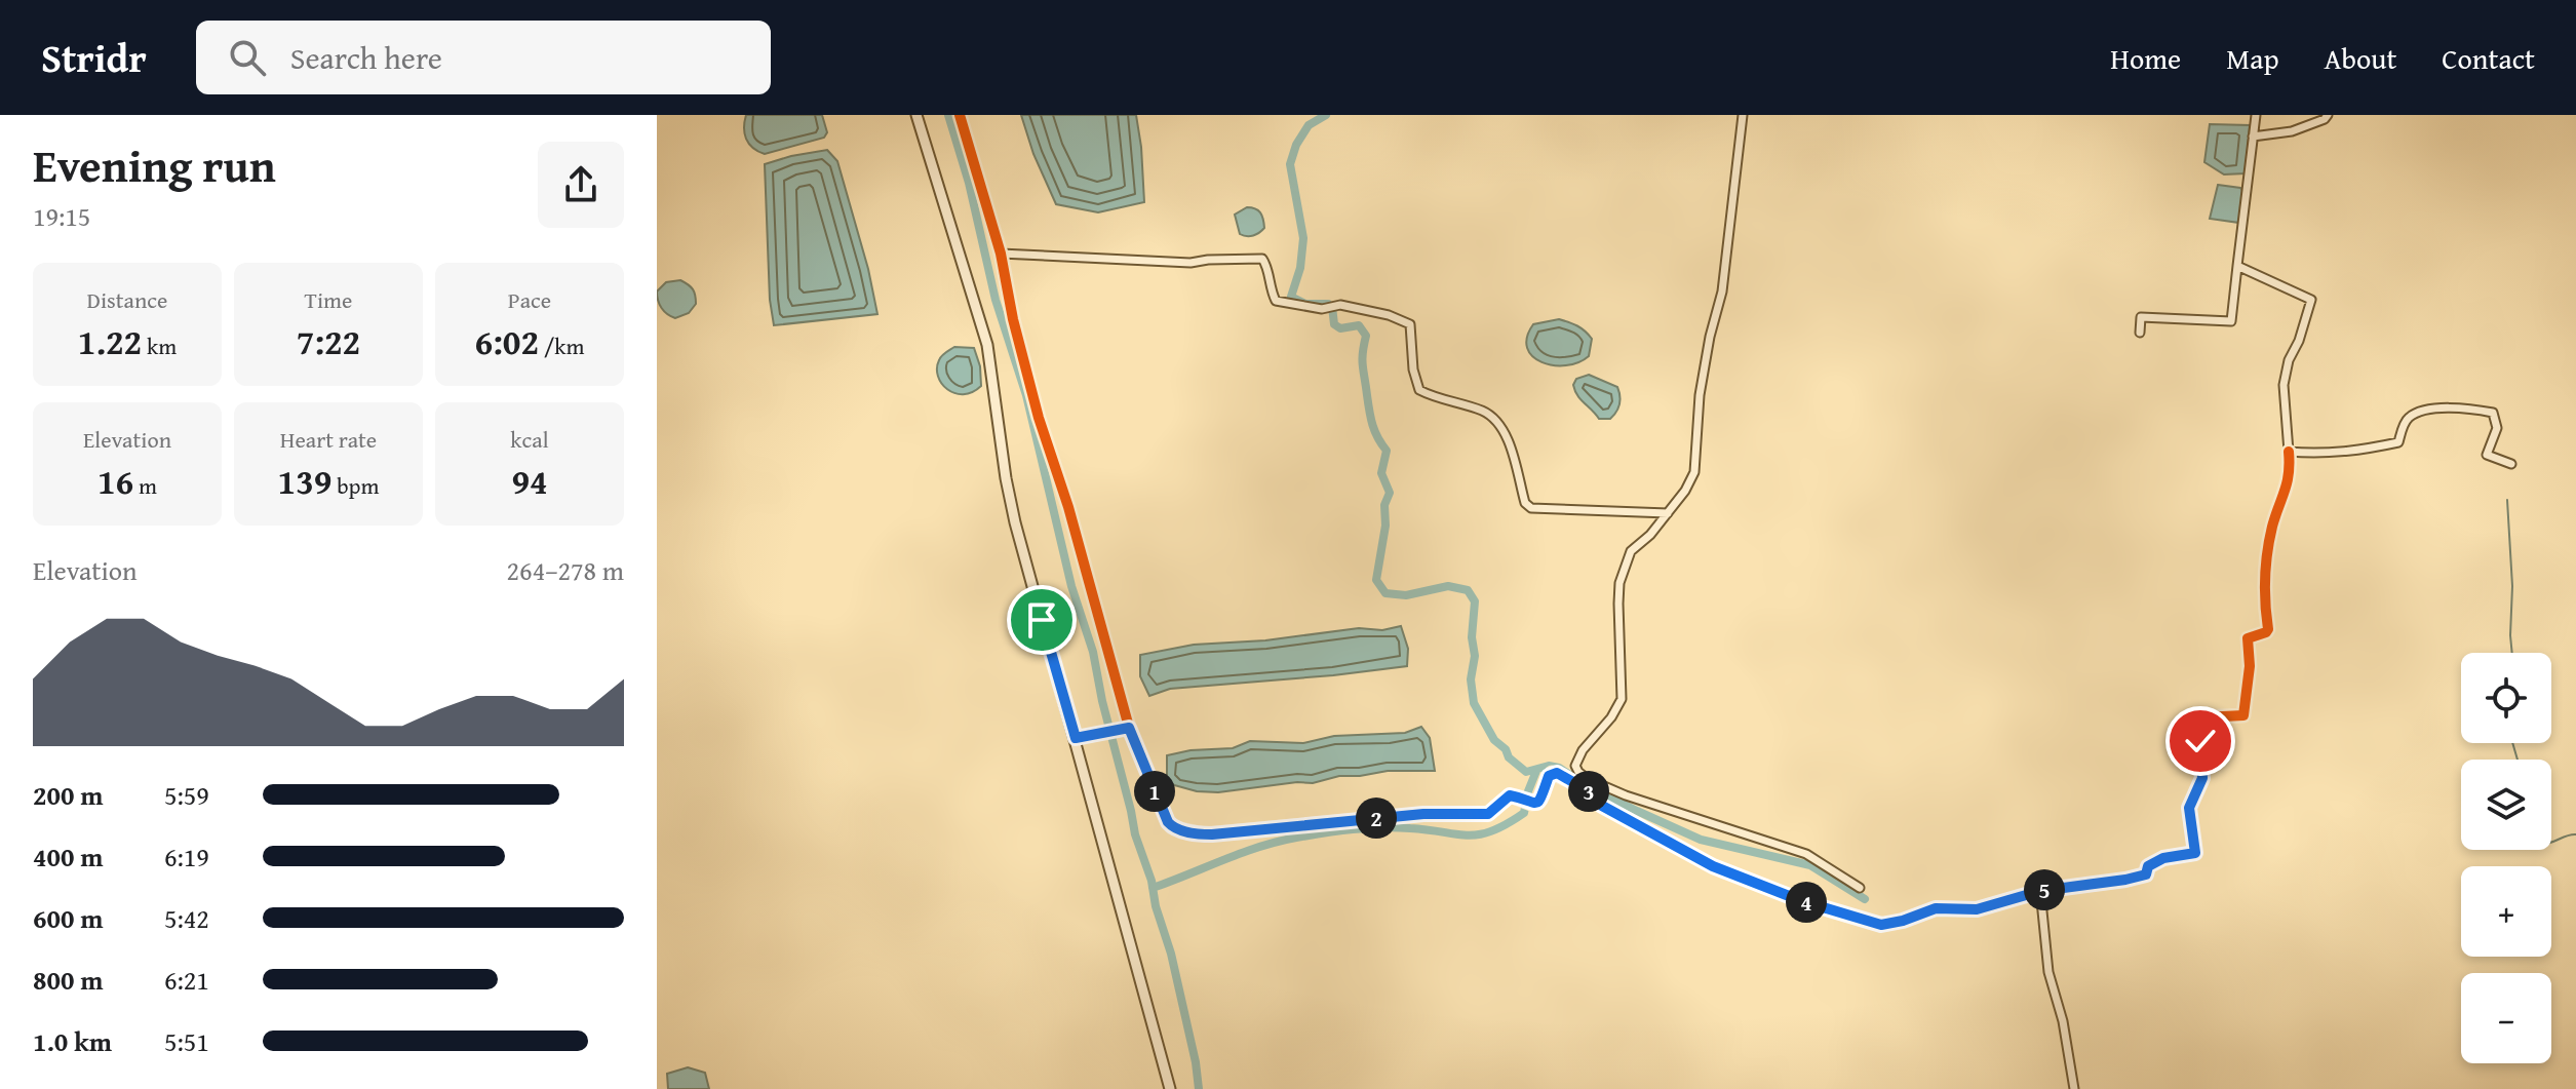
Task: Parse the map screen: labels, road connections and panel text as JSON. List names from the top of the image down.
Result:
{
  "page": {
    "header": "Stridr",
    "search": "Search here",
    "nav": [
      "Home",
      "Map",
      "About",
      "Contact"
    ],
    "heading": ["Evening run", "19:15"],
    "stats": [
      ["Distance", "1.22 km"],
      ["Time", "7:22"],
      ["Pace", "6:02 /km"],
      ["Elevation", "16 m"],
      ["Heart rate", "139 bpm"],
      ["kcal", "94"]
    ],
    "chart": ["Elevation", "264–278 m"],
    "map_buttons": ["+", "−"],
    "list": [
      {
        "name": "200 m",
        "note": "5:59"
      },
      {
        "name": "400 m",
        "note": "6:19"
      },
      {
        "name": "600 m",
        "note": "5:42"
      },
      {
        "name": "800 m",
        "note": "6:21"
      },
      {
        "name": "1.0 km",
        "note": "5:51"
      }
    ],
    "pins": [
      "1",
      "3",
      "2",
      "5",
      "4"
    ]
  }
}
